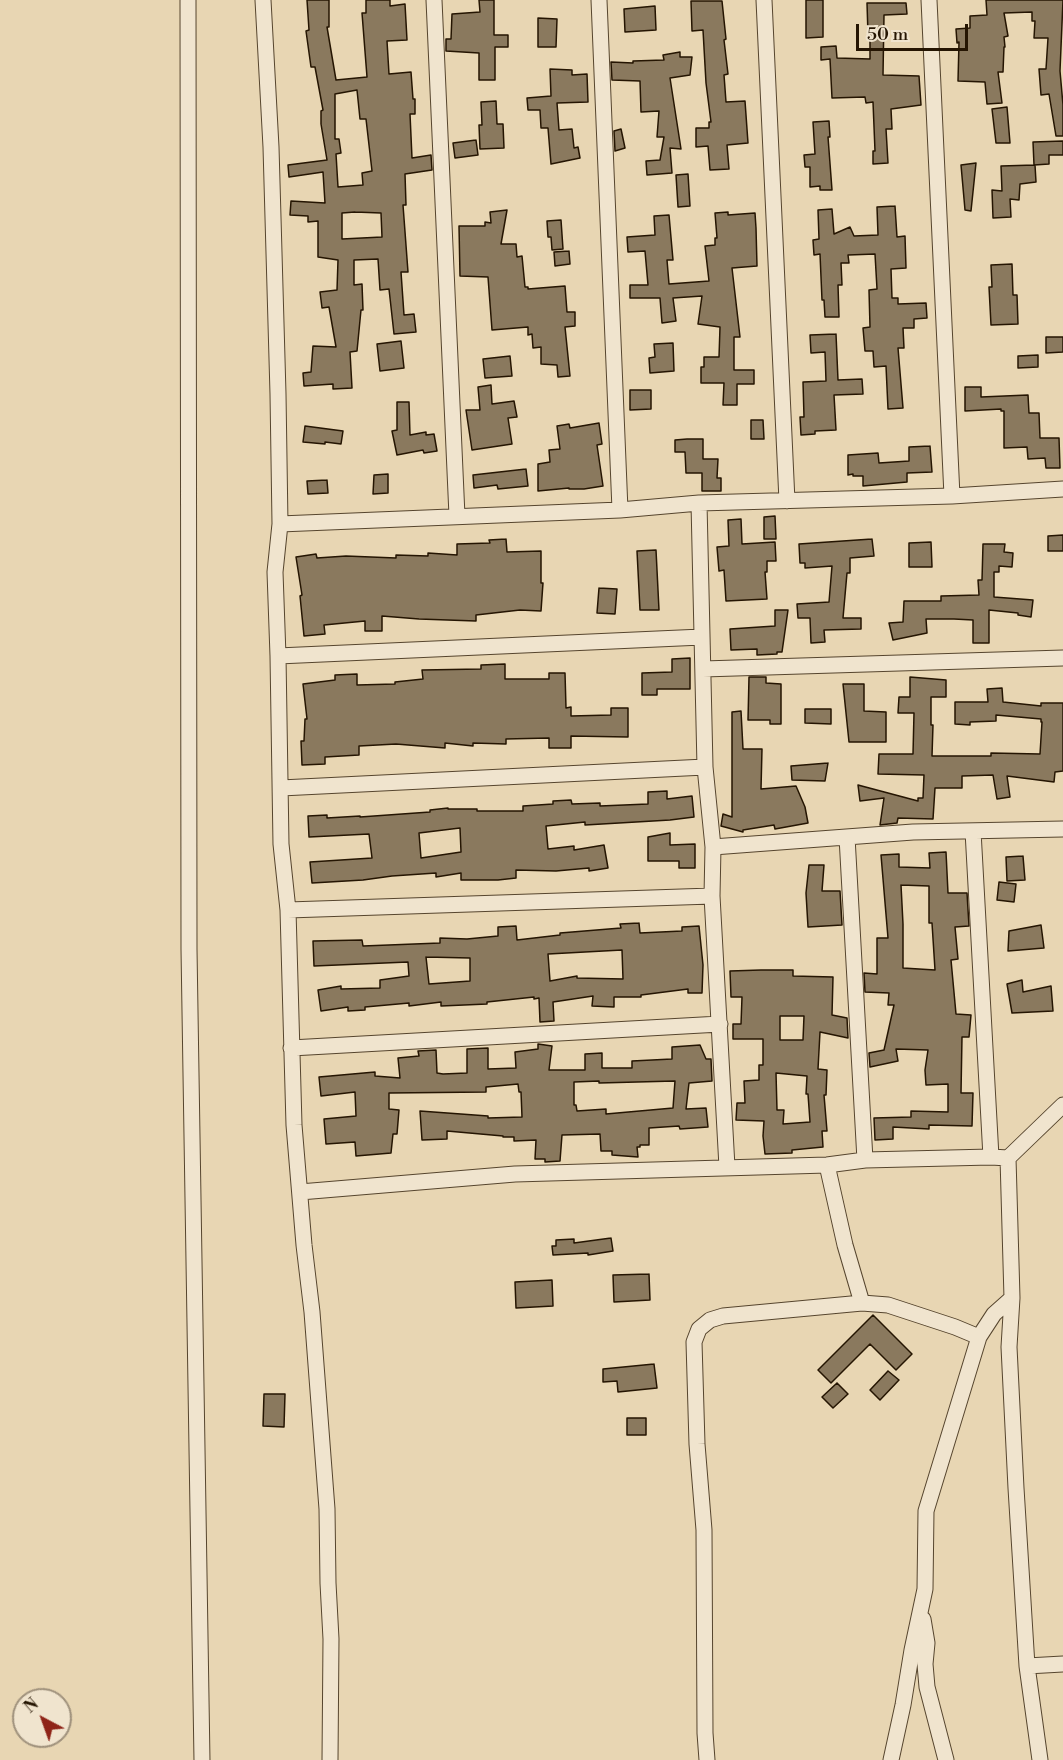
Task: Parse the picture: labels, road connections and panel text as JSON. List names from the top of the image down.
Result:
{
  "scale_bar": "50 m",
  "north": "top left"
}
